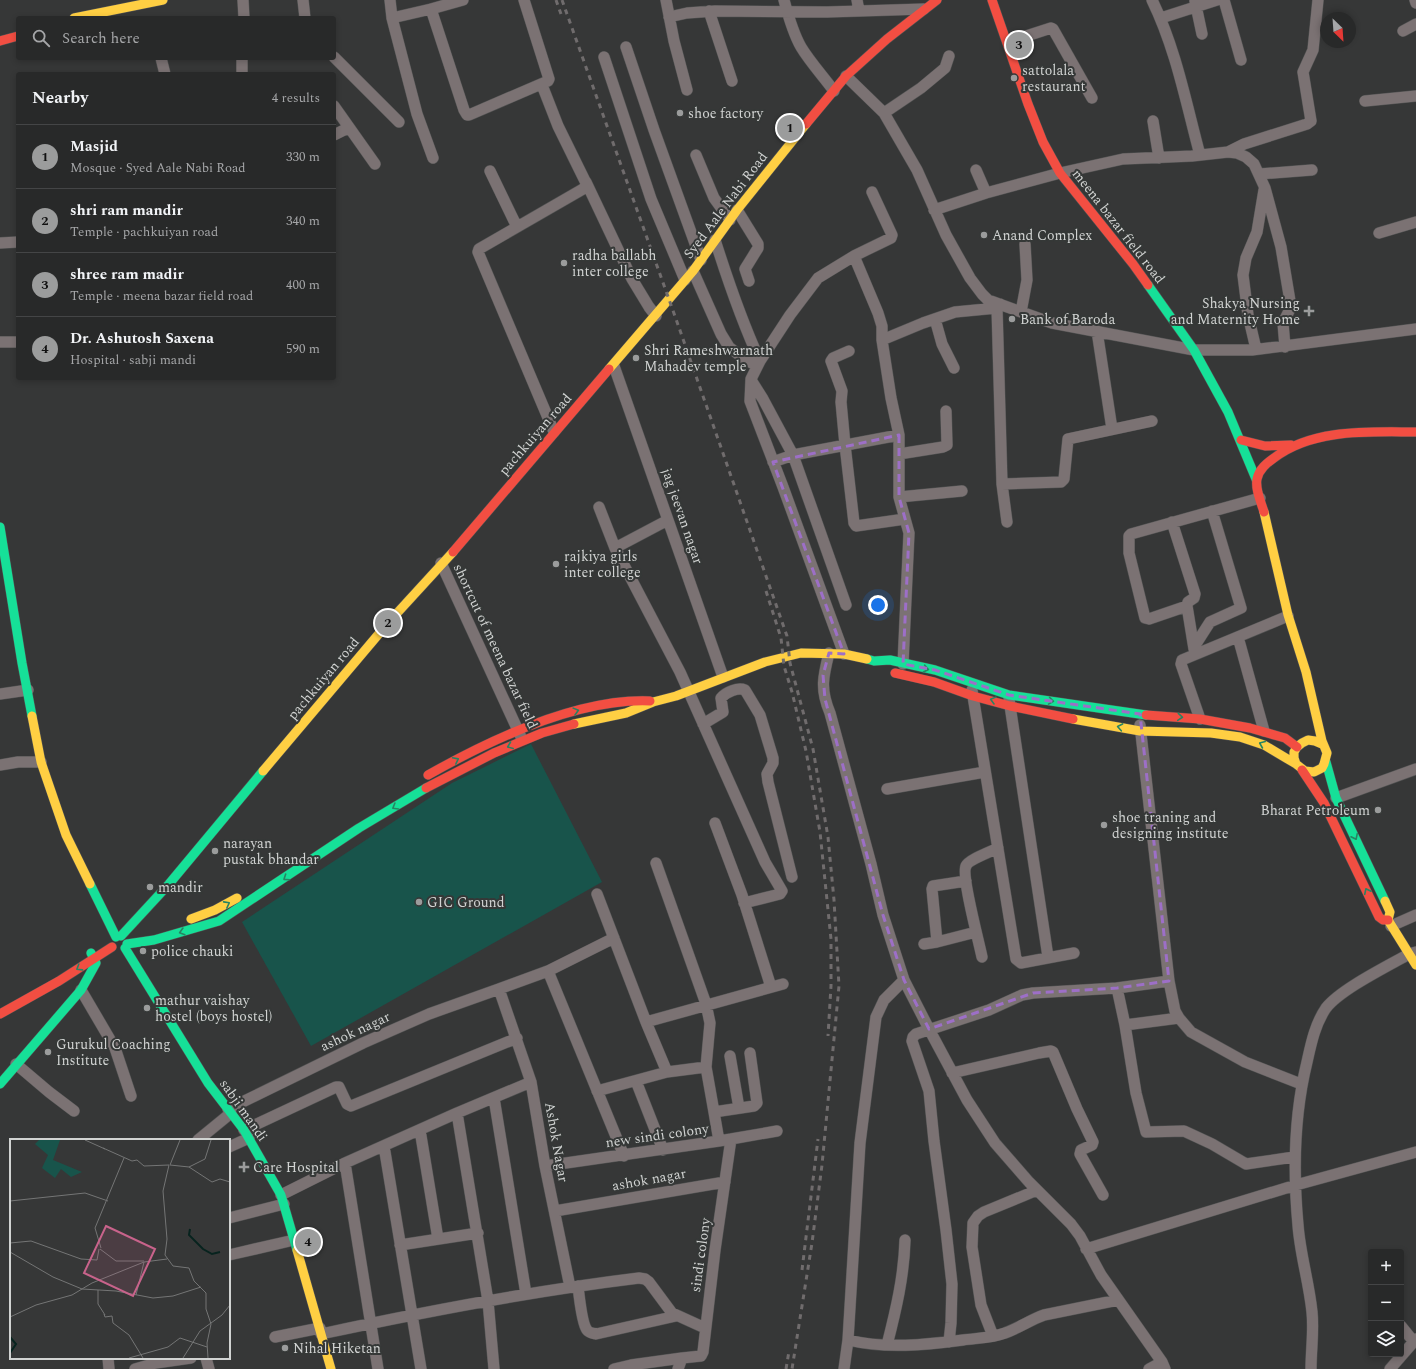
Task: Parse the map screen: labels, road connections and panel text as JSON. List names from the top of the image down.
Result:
{
  "streets": {
    "main road": [
      "Syed Aale Nabi Road",
      "meena bazar field road",
      "pachkuiyan road",
      "sabji mandi"
    ],
    "street": [
      "jag jeevan nagar",
      "shortcut of meena bazar field",
      "ashok nagar",
      "new sindi colony",
      "Ashok Nagar",
      "sindi colony"
    ]
  },
  "crossings": [
    ["Syed Aale Nabi Road", "pachkuiyan road"],
    ["pachkuiyan road", "jag jeevan nagar"],
    ["pachkuiyan road", "shortcut of meena bazar field"],
    ["pachkuiyan road", "sabji mandi"],
    ["ashok nagar", "sabji mandi"],
    ["ashok nagar", "Ashok Nagar"],
    ["ashok nagar", "sindi colony"],
    ["new sindi colony", "Ashok Nagar"]
  ],
  "places": {
    "other": [
      "sattolala restaurant",
      "shoe factory",
      "Anand Complex",
      "radha ballabh inter college",
      "Bank of Baroda",
      "Shri Rameshwarnath Mahadev temple",
      "rajkiya girls inter college",
      "Bharat Petroleum",
      "shoe traning and designing institute",
      "narayan pustak bhandar",
      "mandir",
      "GIC Ground",
      "police chauki",
      "mathur vaishay hostel (boys hostel)",
      "Gurukul Coaching Institute",
      "Nihal Hiketan"
    ],
    "health": ["Shakya Nursing and Maternity Home", "Care Hospital"]
  },
  "north": "bottom right",
  "page": {
    "search": "Search here",
    "pins": [
      "3",
      "1",
      "2",
      "4"
    ],
    "heading": ["Nearby", "4 results"],
    "list": [
      {
        "mark": "1",
        "name": "Masjid",
        "note": "Mosque · Syed Aale Nabi Road",
        "value": "330 m"
      },
      {
        "mark": "2",
        "name": "shri ram mandir",
        "note": "Temple · pachkuiyan road",
        "value": "340 m"
      },
      {
        "mark": "3",
        "name": "shree ram madir",
        "note": "Temple · meena bazar field road",
        "value": "400 m"
      },
      {
        "mark": "4",
        "name": "Dr. Ashutosh Saxena",
        "note": "Hospital · sabji mandi",
        "value": "590 m"
      }
    ],
    "map_buttons": ["+", "−"]
  }
}
